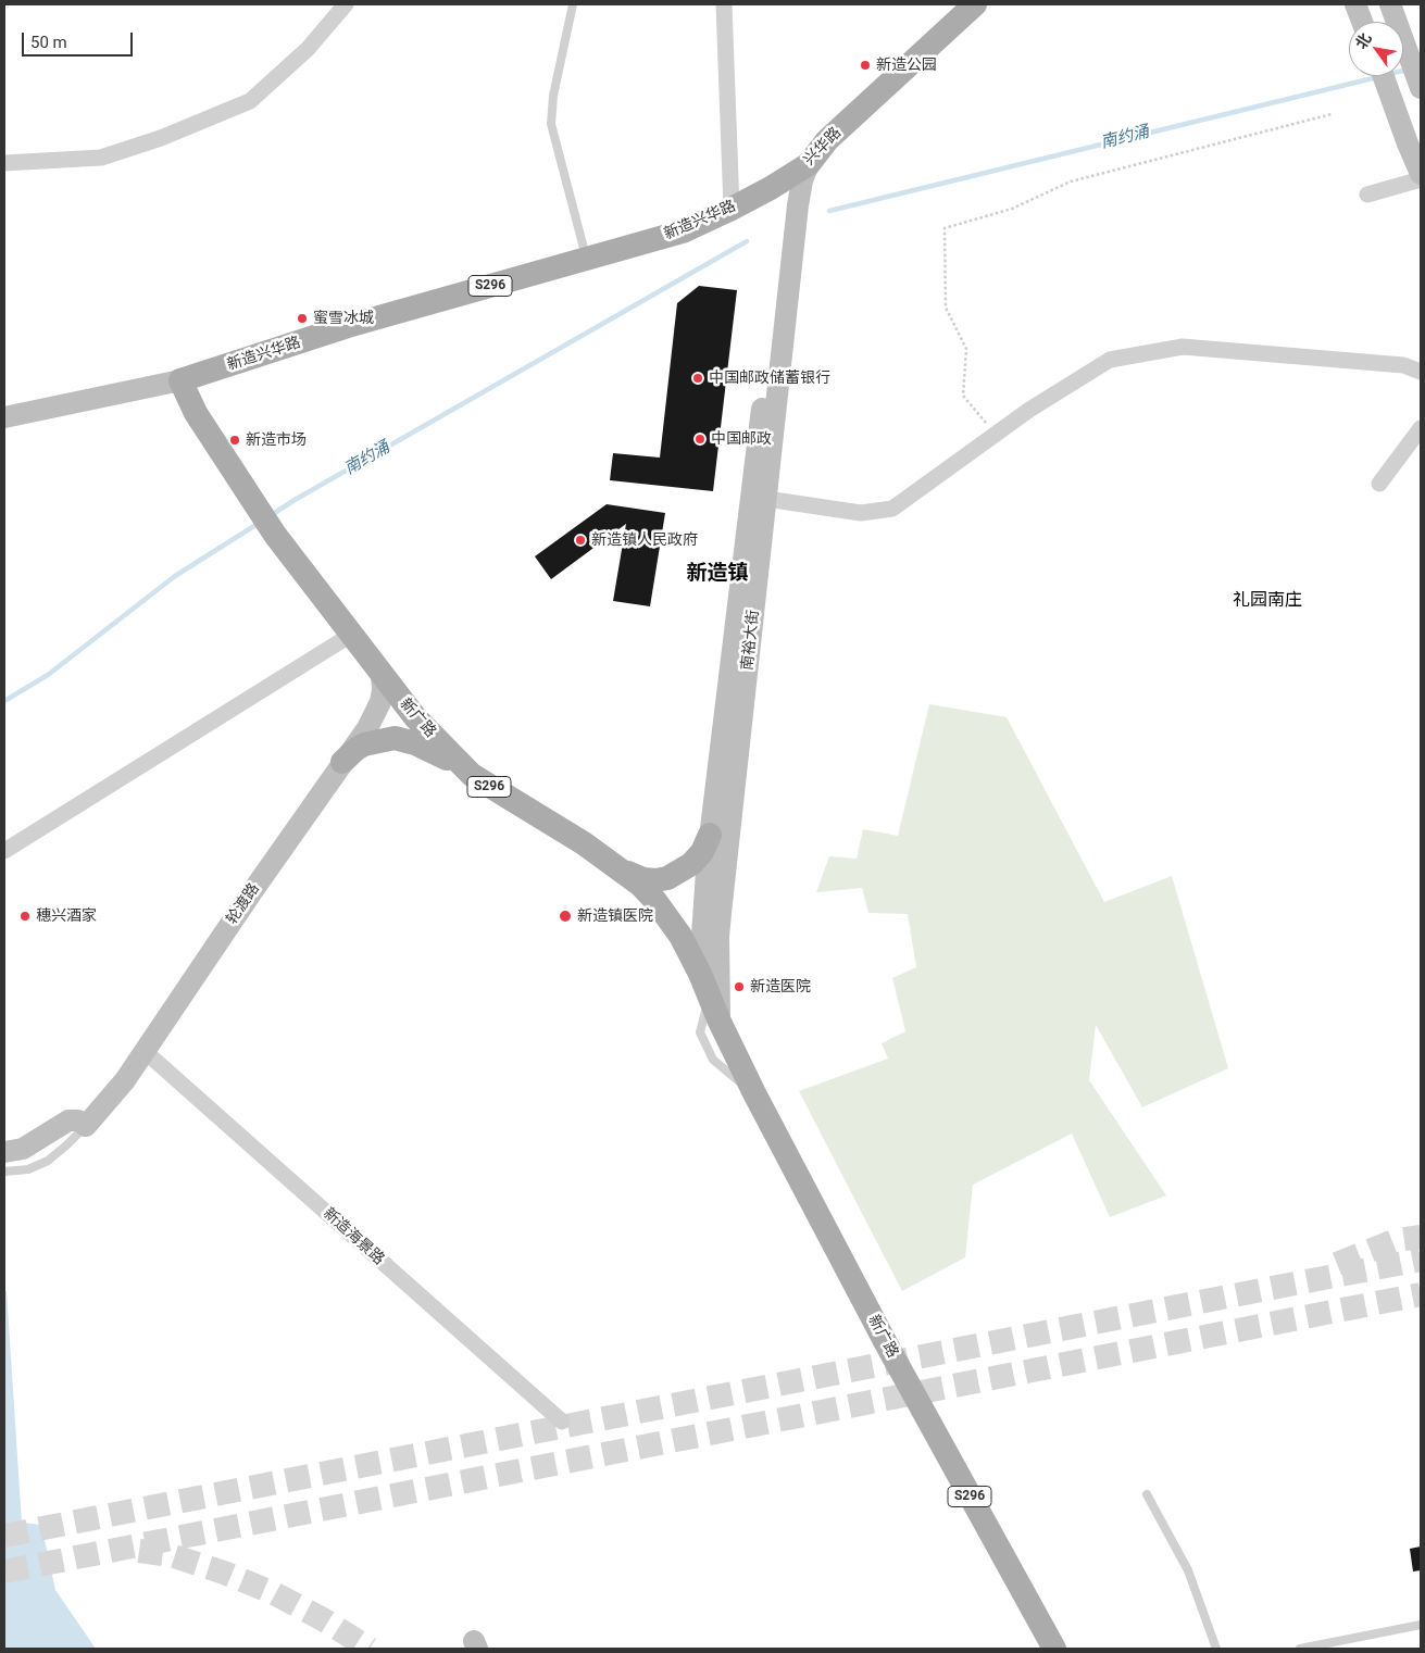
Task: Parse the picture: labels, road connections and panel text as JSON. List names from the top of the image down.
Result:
{
  "streets": {
    "main road": [
      "兴华路",
      "新造兴华路",
      "S296",
      "南裕大街",
      "新广路",
      "轮渡路"
    ],
    "street": ["新造海景路"]
  },
  "crossings": [
    ["兴华路", "新造兴华路"],
    ["兴华路", "南裕大街"],
    ["新造兴华路", "南裕大街"],
    ["新造兴华路", "新广路"],
    ["S296", "南裕大街"],
    ["S296", "新广路"],
    ["南裕大街", "新广路"],
    ["新广路", "轮渡路"],
    ["轮渡路", "新造海景路"]
  ],
  "districts": ["新造镇", "礼园南庄"],
  "water": ["南约涌"],
  "places": [
    "新造公园",
    "蜜雪冰城",
    "中国邮政储蓄银行",
    "中国邮政",
    "新造市场",
    "新造镇人民政府",
    "穗兴酒家",
    "新造镇医院",
    "新造医院"
  ],
  "scale_bar": "50 m",
  "north": "top left"
}
